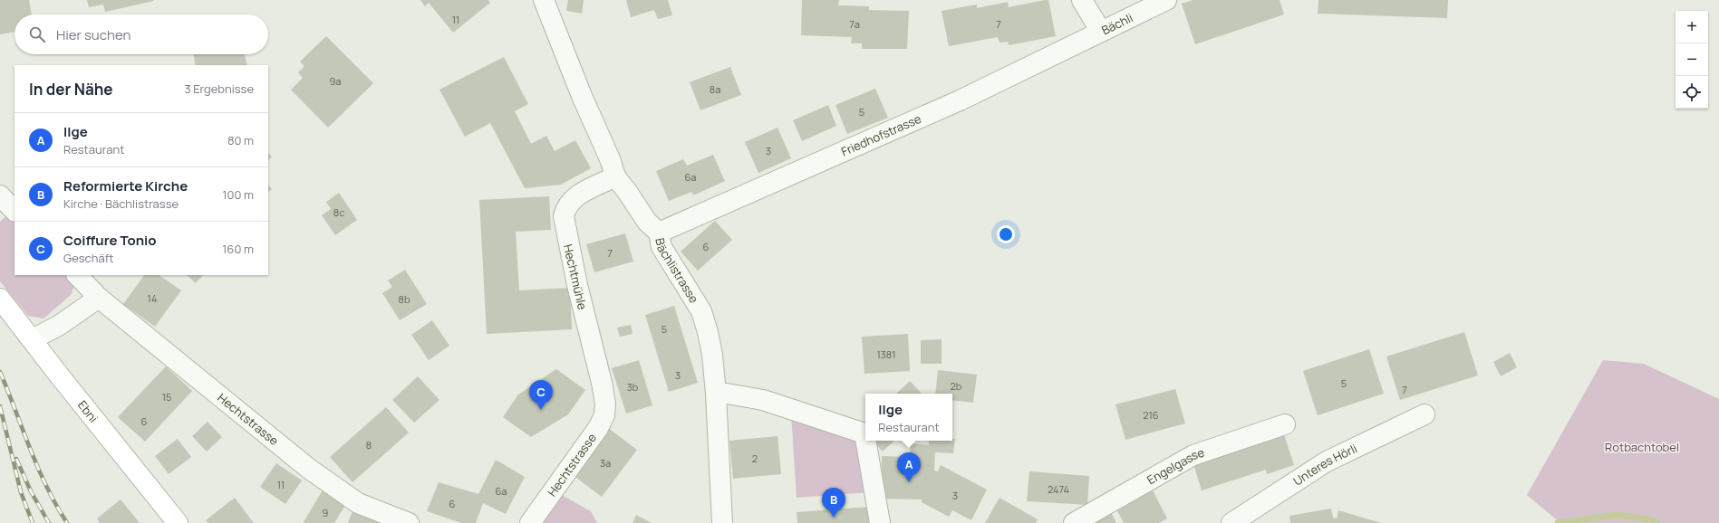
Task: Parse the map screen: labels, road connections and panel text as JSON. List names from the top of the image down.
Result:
{
  "streets": {
    "main road": ["Ebni"],
    "street": [
      "Bächli",
      "Friedhofstrasse",
      "Bächlistrasse",
      "Hechtmühle",
      "Hechtstrasse",
      "Unteres Hörli",
      "Engelgasse"
    ]
  },
  "crossings": [
    ["Bächli", "Friedhofstrasse"],
    ["Friedhofstrasse", "Bächlistrasse"],
    ["Bächlistrasse", "Hechtmühle"],
    ["Hechtmühle", "Hechtstrasse"]
  ],
  "parks": ["Rotbachtobel"],
  "house_numbers": [
    "11",
    "7a",
    "7",
    "9a",
    "8a",
    "5",
    "3",
    "6a",
    "8c",
    "6",
    "7",
    "14",
    "8b",
    "5",
    "1381",
    "3",
    "5",
    "2b",
    "3b",
    "7",
    "15",
    "216",
    "6",
    "8",
    "2",
    "3a",
    "11",
    "2474",
    "6a",
    "3",
    "6",
    "9"
  ],
  "page": {
    "map_buttons": ["+", "−"],
    "search": "Hier suchen",
    "heading": ["In der Nähe", "3 Ergebnisse"],
    "list": [
      {
        "mark": "A",
        "name": "Ilge",
        "note": "Restaurant",
        "value": "80 m"
      },
      {
        "mark": "B",
        "name": "Reformierte Kirche",
        "note": "Kirche · Bächlistrasse",
        "value": "100 m"
      },
      {
        "mark": "C",
        "name": "Coiffure Tonio",
        "note": "Geschäft",
        "value": "160 m"
      }
    ],
    "pins": ["C", "A", "B"],
    "popup": ["Ilge", "Restaurant"]
  }
}
